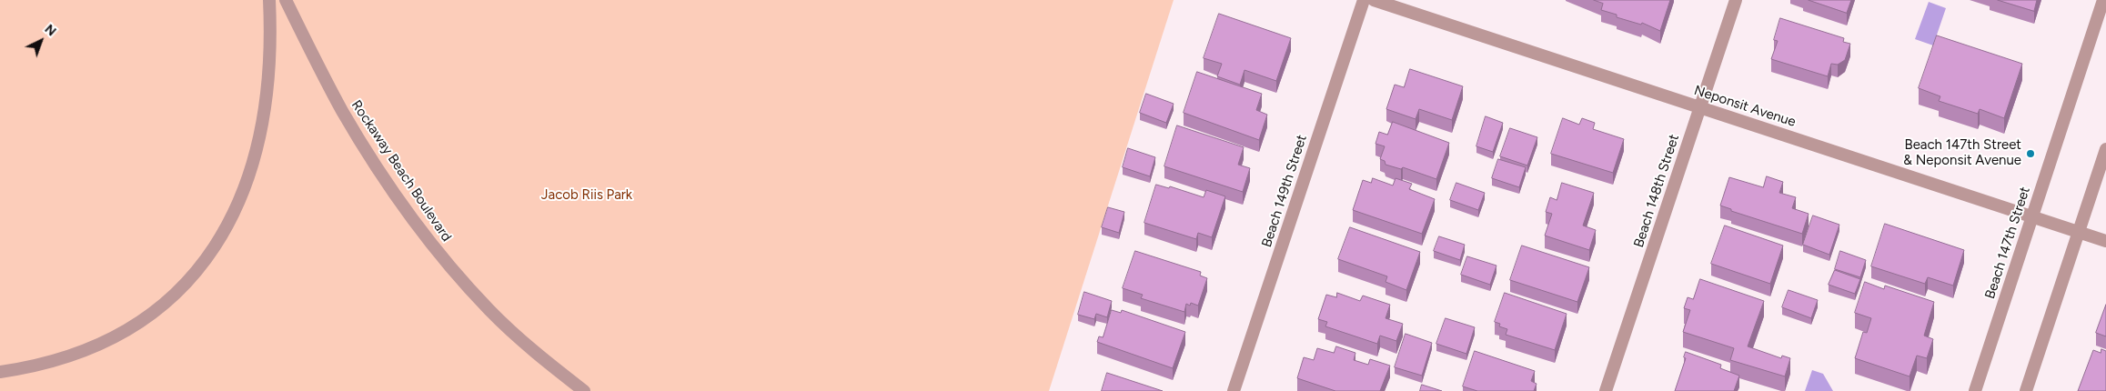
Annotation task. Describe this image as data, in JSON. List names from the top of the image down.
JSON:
{
  "streets": {
    "street": [
      "Neponsit Avenue",
      "Rockaway Beach Boulevard",
      "Beach 149th Street",
      "Beach 148th Street",
      "Beach 147th Street"
    ]
  },
  "crossings": [
    ["Neponsit Avenue", "Beach 148th Street"],
    ["Neponsit Avenue", "Beach 147th Street"]
  ],
  "parks": ["Jacob Riis Park"],
  "places": ["Beach 147th Street & Neponsit Avenue"],
  "north": "top right"
}
